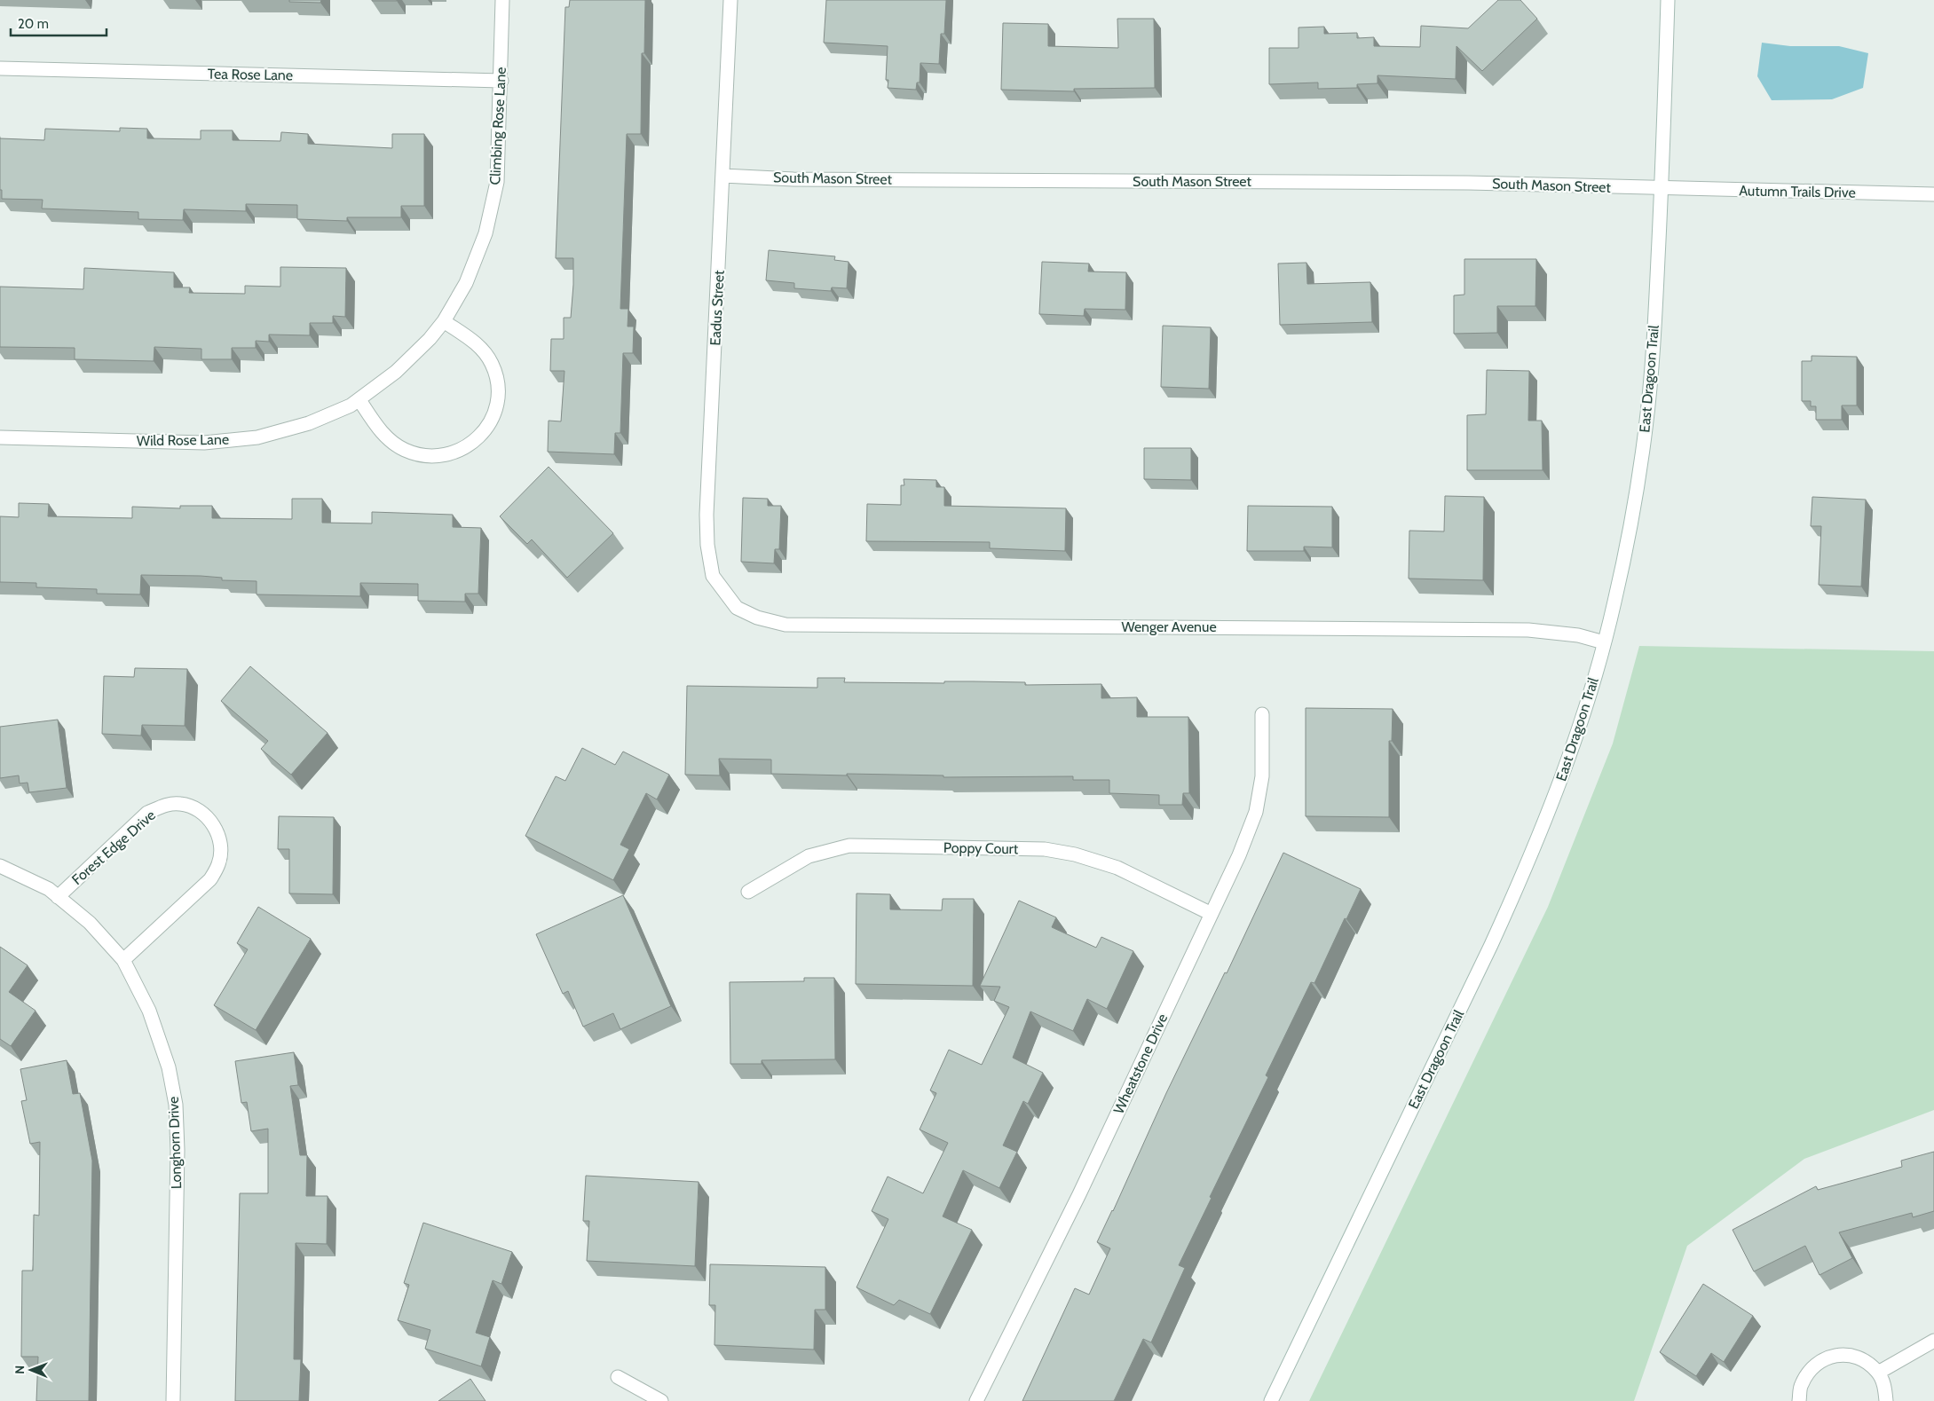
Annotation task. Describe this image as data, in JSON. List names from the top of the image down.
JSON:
{
  "streets": {
    "street": [
      "Tea Rose Lane",
      "Climbing Rose Lane",
      "South Mason Street",
      "Autumn Trails Drive",
      "Eadus Street",
      "East Dragoon Trail",
      "Wild Rose Lane",
      "Wenger Avenue",
      "Forest Edge Drive",
      "Poppy Court",
      "Wheatstone Drive",
      "Longhorn Drive"
    ]
  },
  "crossings": [
    ["Tea Rose Lane", "Climbing Rose Lane"],
    ["Climbing Rose Lane", "Wild Rose Lane"],
    ["South Mason Street", "Autumn Trails Drive"],
    ["South Mason Street", "Eadus Street"],
    ["South Mason Street", "East Dragoon Trail"],
    ["Autumn Trails Drive", "East Dragoon Trail"],
    ["Eadus Street", "Wenger Avenue"],
    ["East Dragoon Trail", "Wenger Avenue"],
    ["Forest Edge Drive", "Longhorn Drive"],
    ["Poppy Court", "Wheatstone Drive"]
  ],
  "scale_bar": "20 m",
  "north": "left"
}
